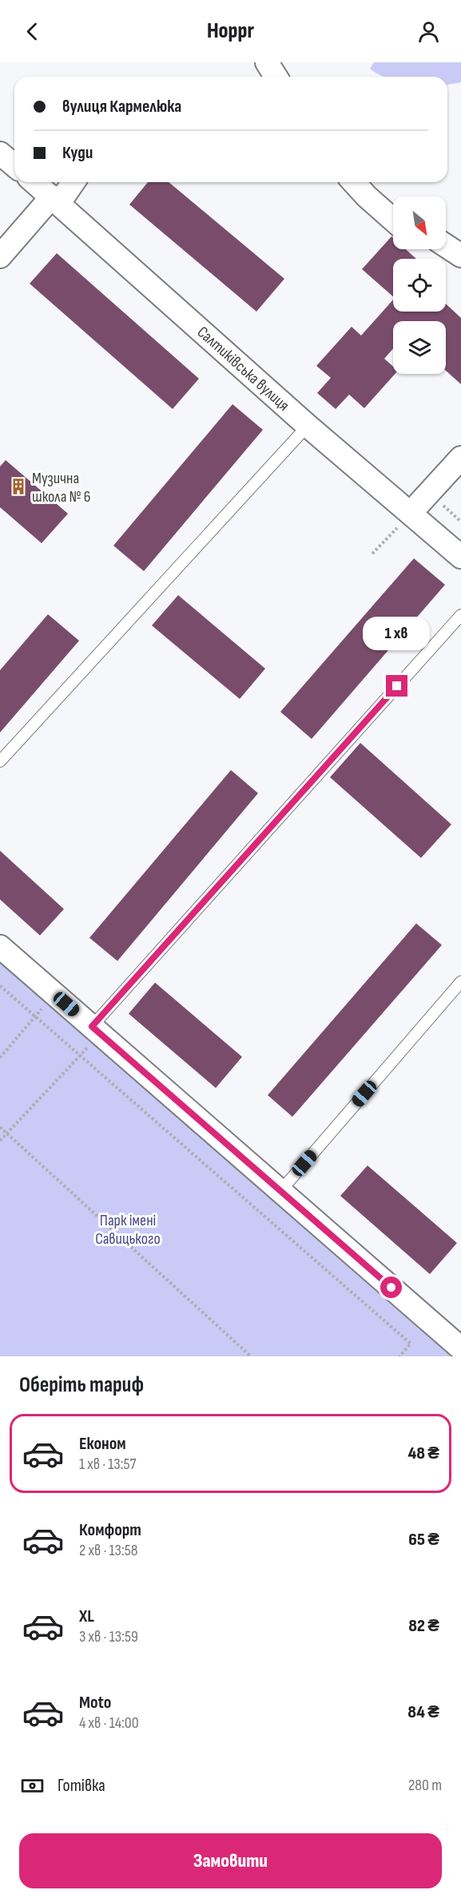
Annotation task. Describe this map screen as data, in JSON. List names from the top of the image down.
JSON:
{
  "streets": {
    "street": ["Салтиківська вулиця"]
  },
  "parks": ["Парк імені Савицького"],
  "places": {
    "building": ["Музична школа № 6"]
  },
  "north": "bottom right",
  "page": {
    "header": "Hoppr",
    "banner": ["вулиця Кармелюка", "Куди"],
    "bubble": "1 хв",
    "heading": "Оберіть тариф",
    "list": [
      {
        "name": "Економ",
        "note": "1 хв · 13:57",
        "value": "48 ₴"
      },
      {
        "name": "Комфорт",
        "note": "2 хв · 13:58",
        "value": "65 ₴"
      },
      {
        "name": "XL",
        "note": "3 хв · 13:59",
        "value": "82 ₴"
      },
      {
        "name": "Moto",
        "note": "4 хв · 14:00",
        "value": "84 ₴"
      }
    ],
    "pay": ["Готівка", "280 m"],
    "buttons": "Замовити"
  }
}
